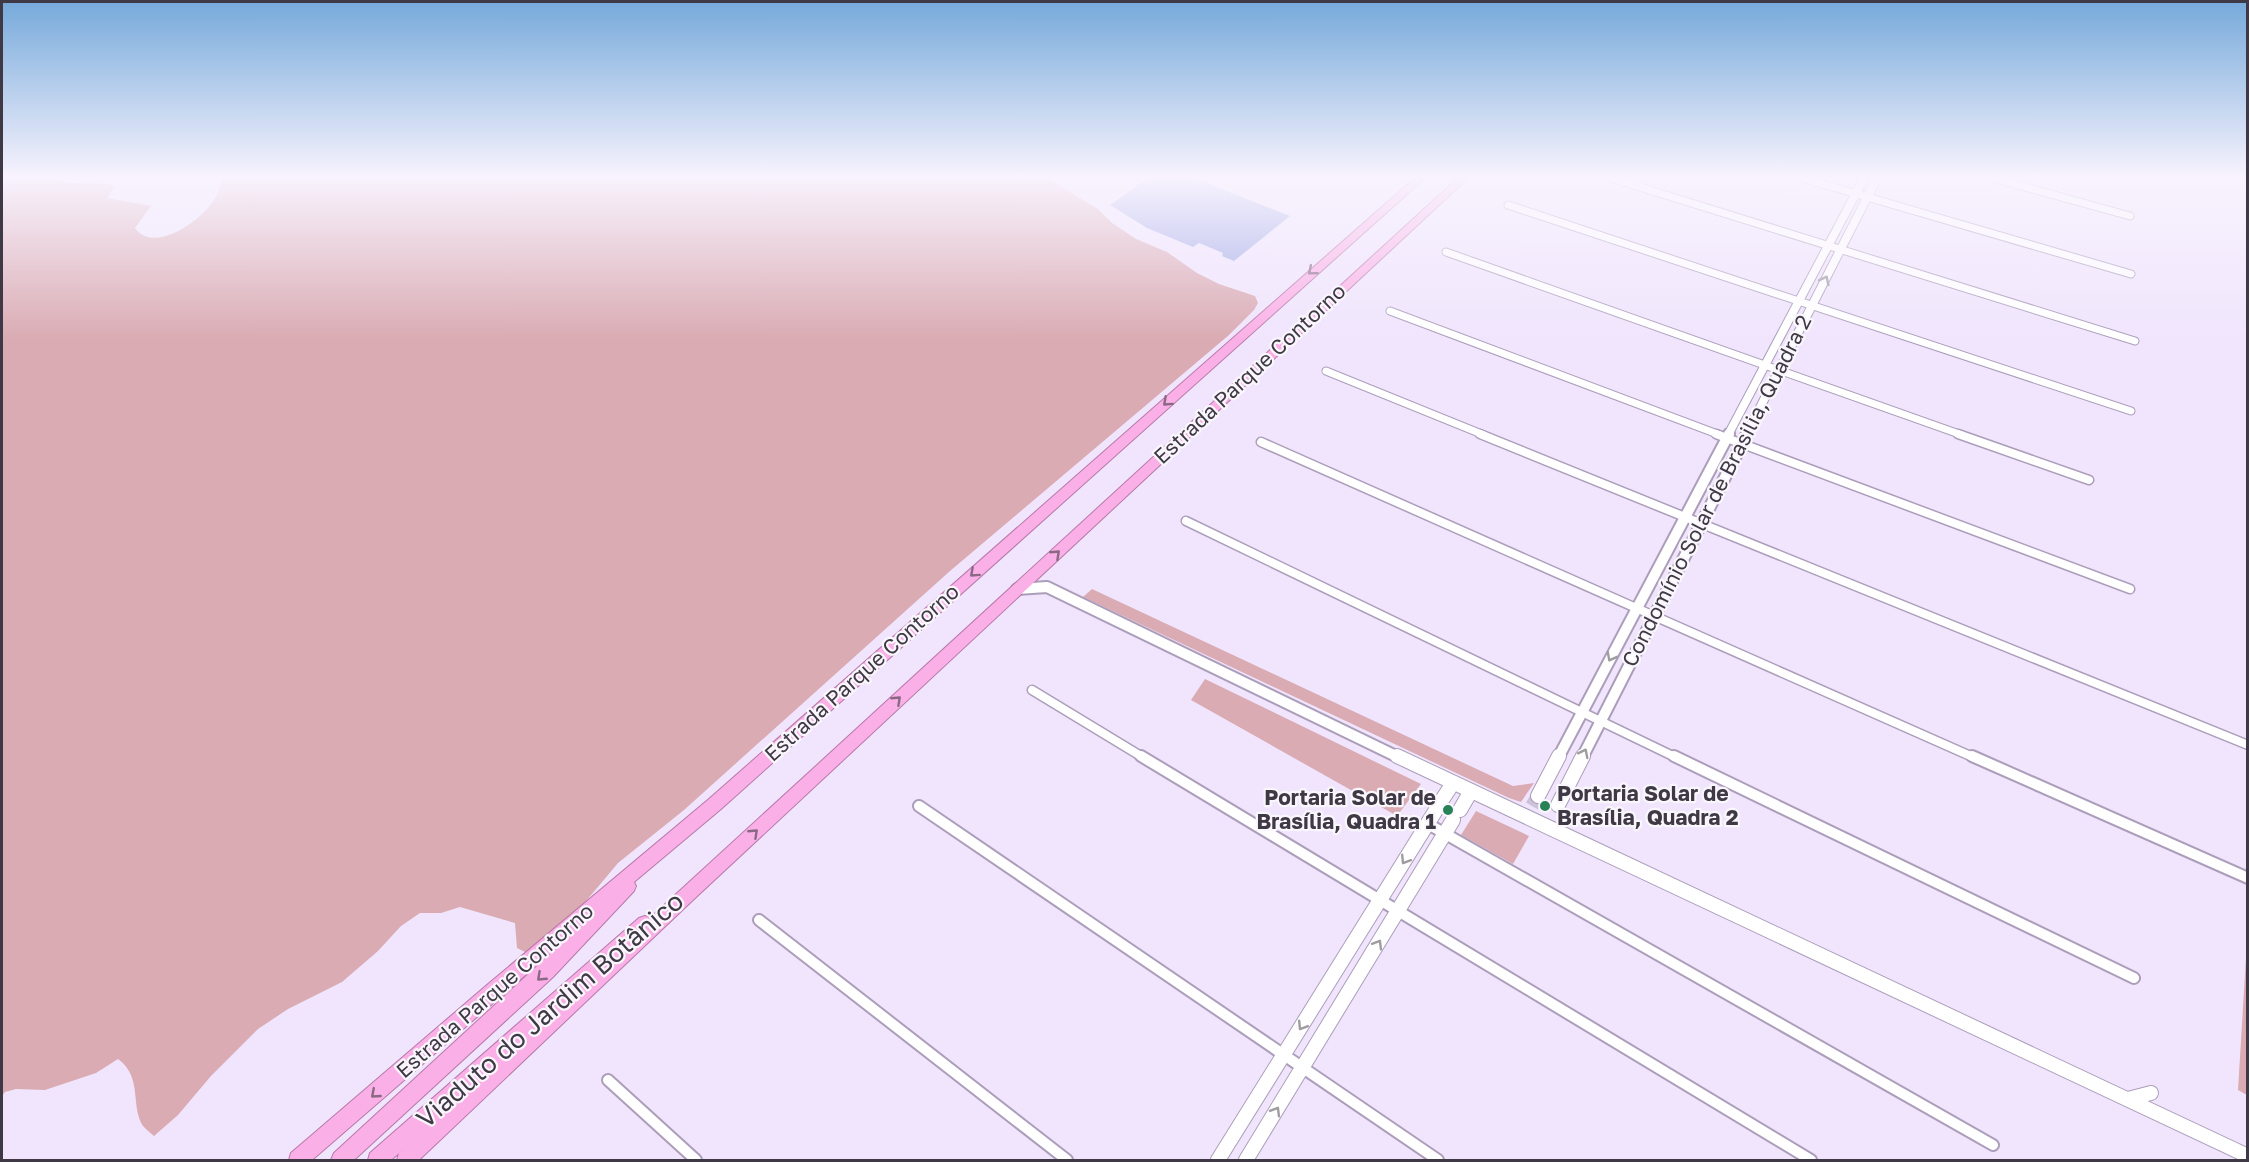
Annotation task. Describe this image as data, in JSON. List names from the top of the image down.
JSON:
{
  "streets": {
    "highway": ["Estrada Parque Contorno", "Viaduto do Jardim Botânico"],
    "street": ["Condomínio Solar de Brasilia, Quadra 2"]
  },
  "crossings": [
    ["Estrada Parque Contorno", "Viaduto do Jardim Botânico"]
  ],
  "places": ["Portaria Solar de Brasília, Quadra 2", "Portaria Solar de Brasília, Quadra 1"]
}
